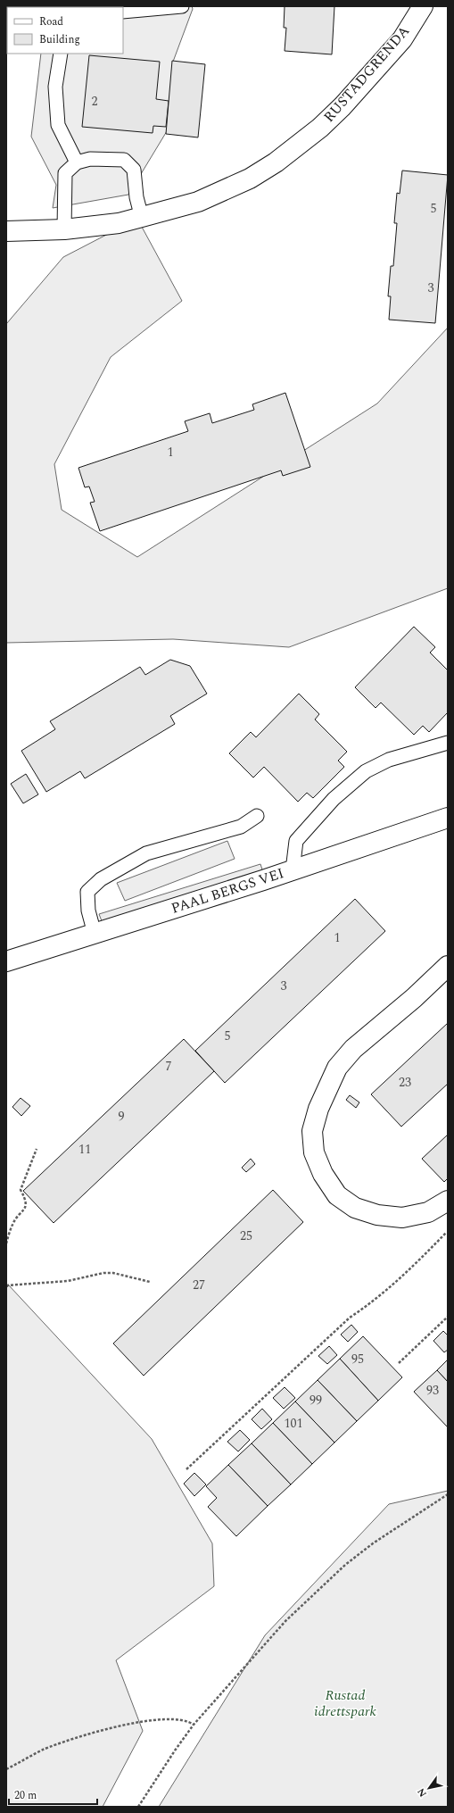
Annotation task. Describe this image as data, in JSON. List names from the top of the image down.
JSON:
{
  "streets": {
    "street": ["RUSTADGRENDA", "PAAL BERGS VEI"]
  },
  "parks": ["Rustad idrettspark"],
  "house_numbers": [
    "2",
    "5",
    "3",
    "1",
    "1",
    "3",
    "5",
    "7",
    "23",
    "9",
    "11",
    "25",
    "27",
    "95",
    "93",
    "99",
    "101"
  ],
  "legend": ["Road", "Building"],
  "scale_bar": "20 m",
  "north": "bottom left"
}
